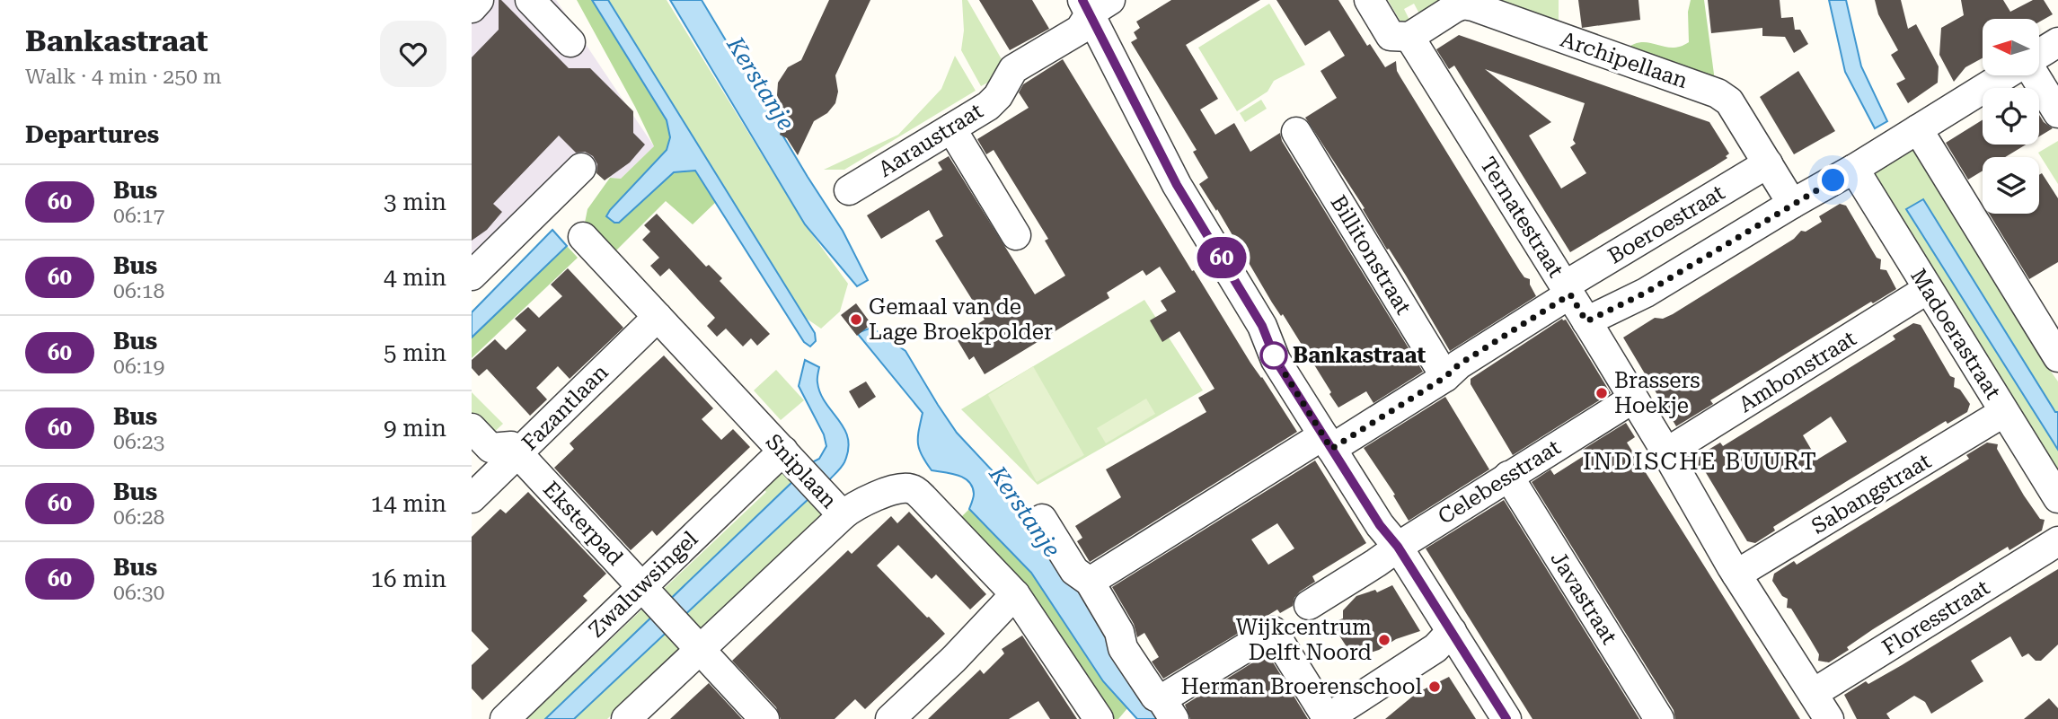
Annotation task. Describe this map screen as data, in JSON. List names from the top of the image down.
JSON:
{
  "streets": {
    "street": [
      "Archipellaan",
      "Aaraustraat",
      "Ternatestraat",
      "Boeroestraat",
      "Billitonstraat",
      "Madoerastraat",
      "Ambonstraat",
      "Fazantlaan",
      "Sniplaan",
      "Celebesstraat",
      "Sabangstraat",
      "Eksterpad",
      "Zwaluwsingel",
      "Javastraat",
      "Floresstraat"
    ]
  },
  "crossings": [
    ["Archipellaan", "Ternatestraat"],
    ["Archipellaan", "Boeroestraat"],
    ["Ternatestraat", "Boeroestraat"],
    ["Ternatestraat", "Ambonstraat"],
    ["Ternatestraat", "Celebesstraat"],
    ["Ternatestraat", "Sabangstraat"],
    ["Ternatestraat", "Floresstraat"],
    ["Madoerastraat", "Ambonstraat"],
    ["Madoerastraat", "Sabangstraat"],
    ["Fazantlaan", "Sniplaan"],
    ["Fazantlaan", "Eksterpad"],
    ["Sniplaan", "Zwaluwsingel"],
    ["Celebesstraat", "Javastraat"],
    ["Eksterpad", "Zwaluwsingel"]
  ],
  "districts": ["INDISCHE BUURT"],
  "water": ["Kerstanje"],
  "places": [
    "Gemaal van de Lage Broekpolder",
    "Bankastraat",
    "Brassers Hoekje",
    "Wijkcentrum Delft Noord",
    "Herman Broerenschool"
  ],
  "lines": ["bus line 60"],
  "north": "left",
  "page": {
    "heading": [
      ["Bankastraat", "Walk · 4 min · 250 m"],
      "Departures"
    ],
    "on_map": "60",
    "list": [
      {
        "mark": "60",
        "name": "Bus",
        "note": "06:17",
        "value": "3 min"
      },
      {
        "mark": "60",
        "name": "Bus",
        "note": "06:18",
        "value": "4 min"
      },
      {
        "mark": "60",
        "name": "Bus",
        "note": "06:19",
        "value": "5 min"
      },
      {
        "mark": "60",
        "name": "Bus",
        "note": "06:23",
        "value": "9 min"
      },
      {
        "mark": "60",
        "name": "Bus",
        "note": "06:28",
        "value": "14 min"
      },
      {
        "mark": "60",
        "name": "Bus",
        "note": "06:30",
        "value": "16 min"
      }
    ]
  }
}
